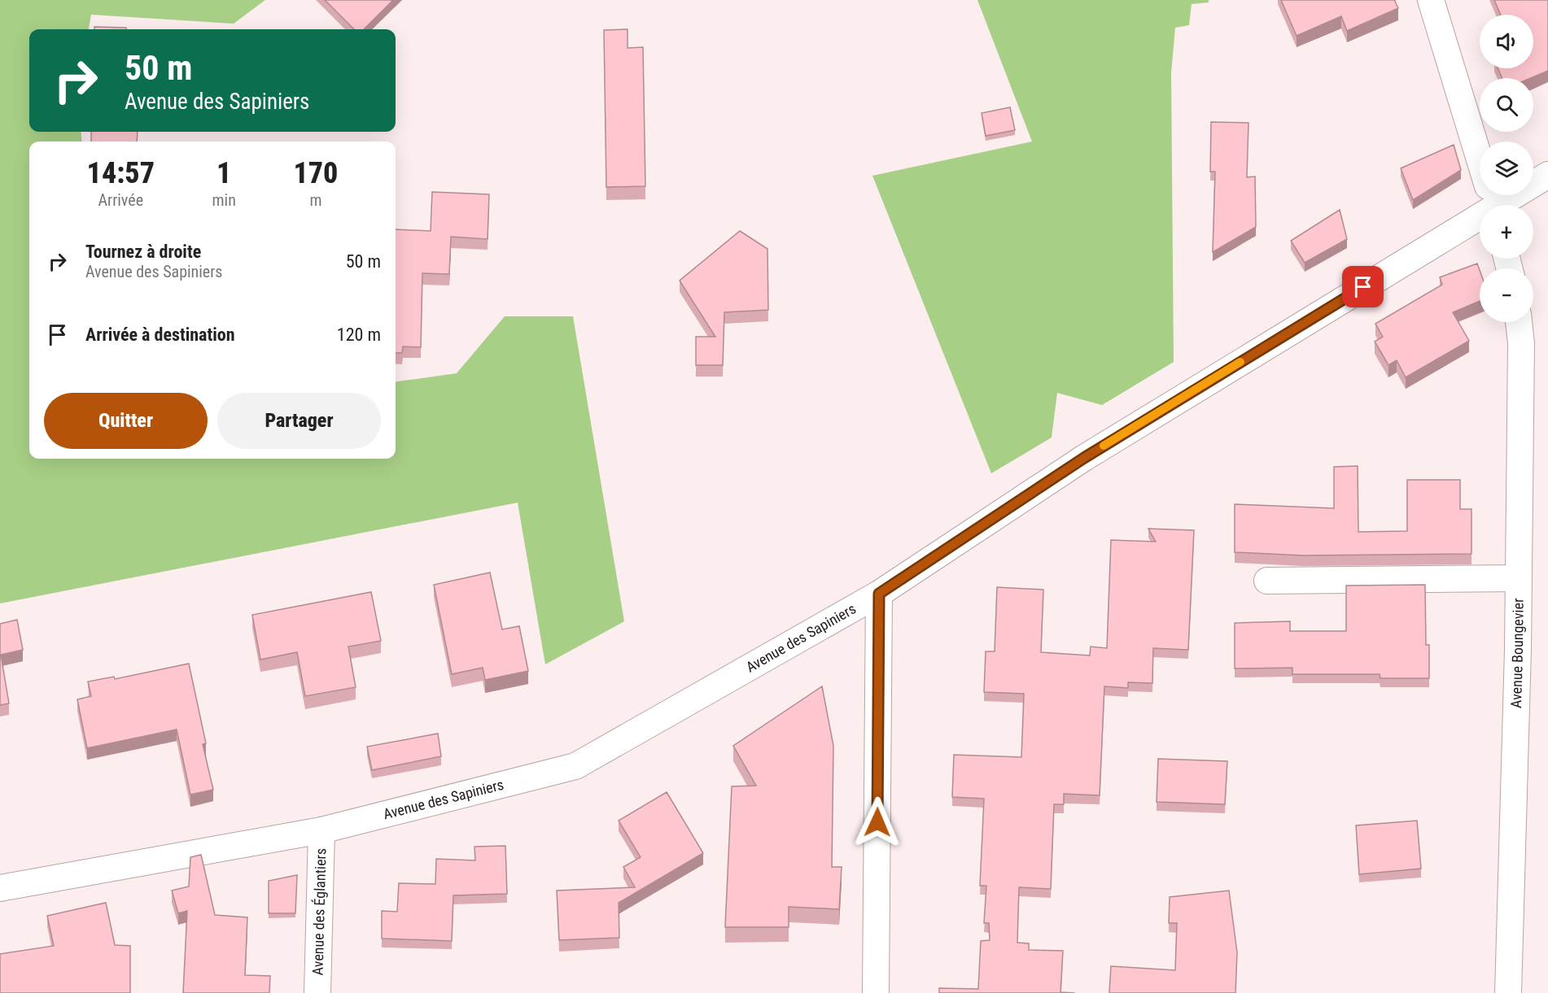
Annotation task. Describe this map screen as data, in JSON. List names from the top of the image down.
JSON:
{
  "streets": {
    "street": ["Avenue des Sapiniers", "Avenue Boungevier", "Avenue des Églantiers"]
  },
  "crossings": [
    ["Avenue des Sapiniers", "Avenue des Églantiers"]
  ],
  "page": {
    "map_buttons": ["+", "−"],
    "turn": ["50 m", "Avenue des Sapiniers"],
    "eta": [
      "14:57",
      "Arrivée",
      "1",
      "min",
      "170",
      "m"
    ],
    "list": [
      {
        "name": "Tournez à droite",
        "note": "Avenue des Sapiniers",
        "value": "50 m"
      },
      {
        "name": "Arrivée à destination",
        "value": "120 m"
      }
    ],
    "buttons": ["Quitter", "Partager"]
  }
}
